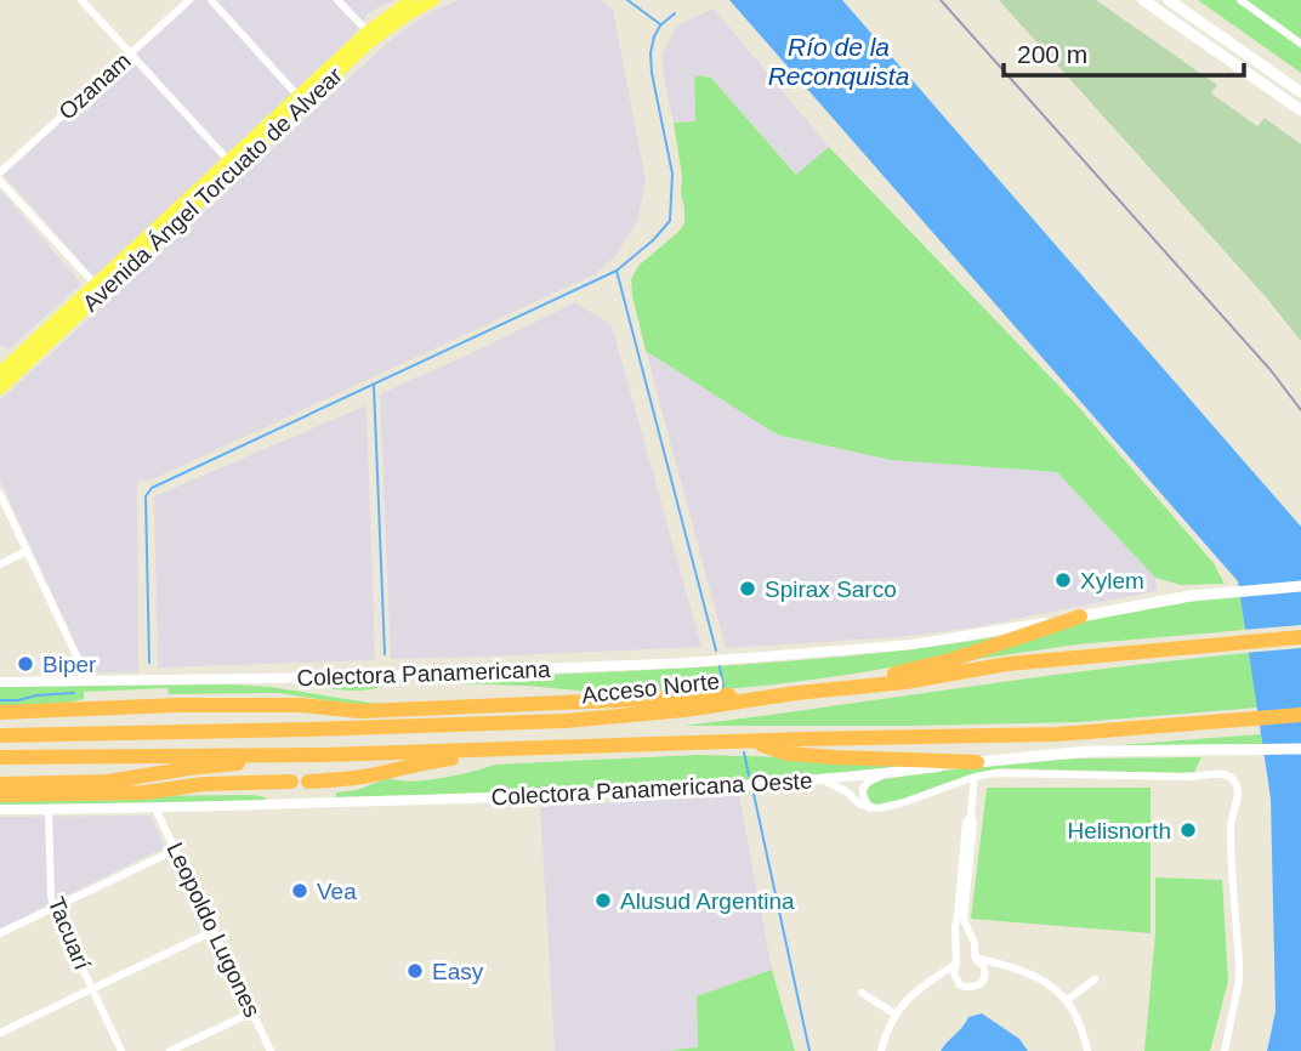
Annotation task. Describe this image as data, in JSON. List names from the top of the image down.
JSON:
{
  "streets": {
    "highway": ["Acceso Norte"],
    "main road": ["Avenida Ángel Torcuato de Alvear", "Colectora Panamericana", "Colectora Panamericana Oeste"],
    "street": ["Ozanam", "Leopoldo Lugones", "Tacuarí"]
  },
  "crossings": [
    ["Colectora Panamericana Oeste", "Leopoldo Lugones"],
    ["Colectora Panamericana Oeste", "Tacuarí"]
  ],
  "water": ["Río de la Reconquista"],
  "places": [
    "Xylem",
    "Spirax Sarco",
    "Biper",
    "Helisnorth",
    "Vea",
    "Alusud Argentina",
    "Easy"
  ],
  "scale_bar": "200 m"
}
